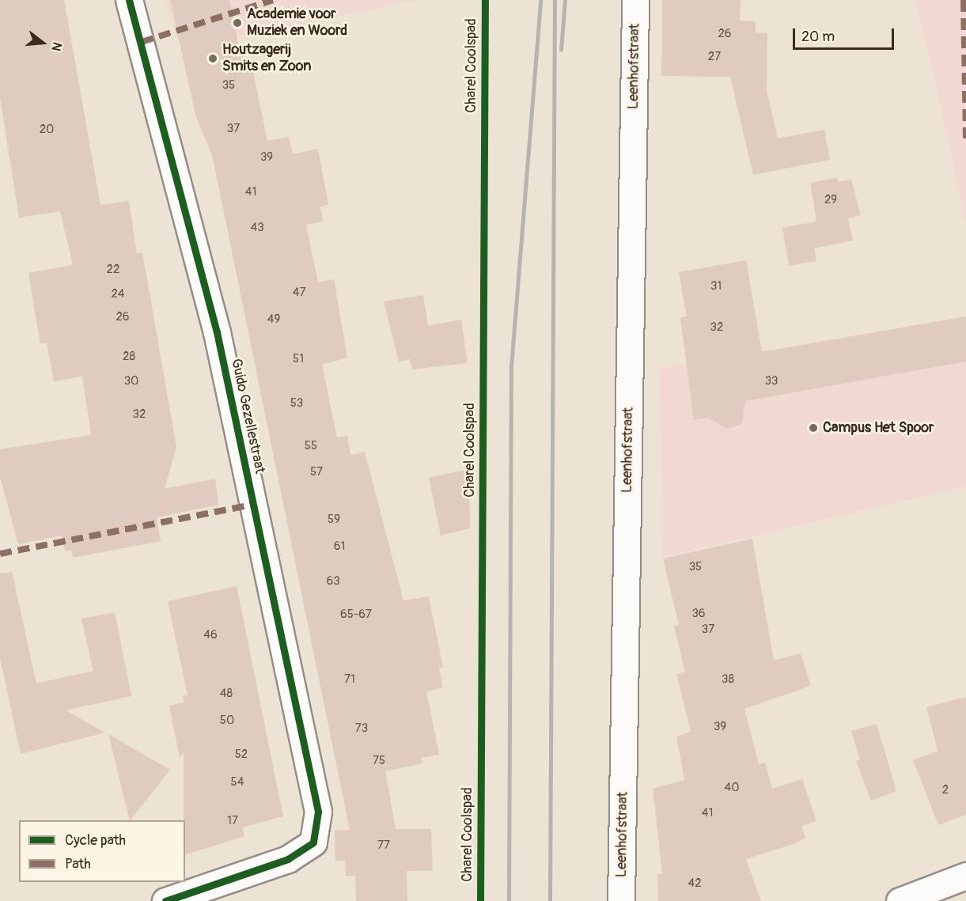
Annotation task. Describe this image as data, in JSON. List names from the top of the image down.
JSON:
{
  "streets": {
    "street": ["Leenhofstraat", "Guido Gezellestraat"],
    "cycle path": ["Charel Coolspad"]
  },
  "places": ["Academie voor Muziek en Woord", "Houtzagerij Smits en Zoon", "Campus Het Spoor"],
  "house_numbers": [
    "26",
    "27",
    "35",
    "37",
    "20",
    "39",
    "41",
    "29",
    "43",
    "22",
    "31",
    "47",
    "24",
    "26",
    "49",
    "32",
    "28",
    "51",
    "30",
    "33",
    "53",
    "32",
    "55",
    "57",
    "59",
    "61",
    "35",
    "63",
    "36",
    "65-67",
    "37",
    "46",
    "71",
    "38",
    "48",
    "50",
    "39",
    "73",
    "52",
    "75",
    "54",
    "40",
    "2",
    "41",
    "17",
    "77",
    "42"
  ],
  "legend": ["Cycle path", "Path"],
  "scale_bar": "20 m",
  "north": "right"
}
